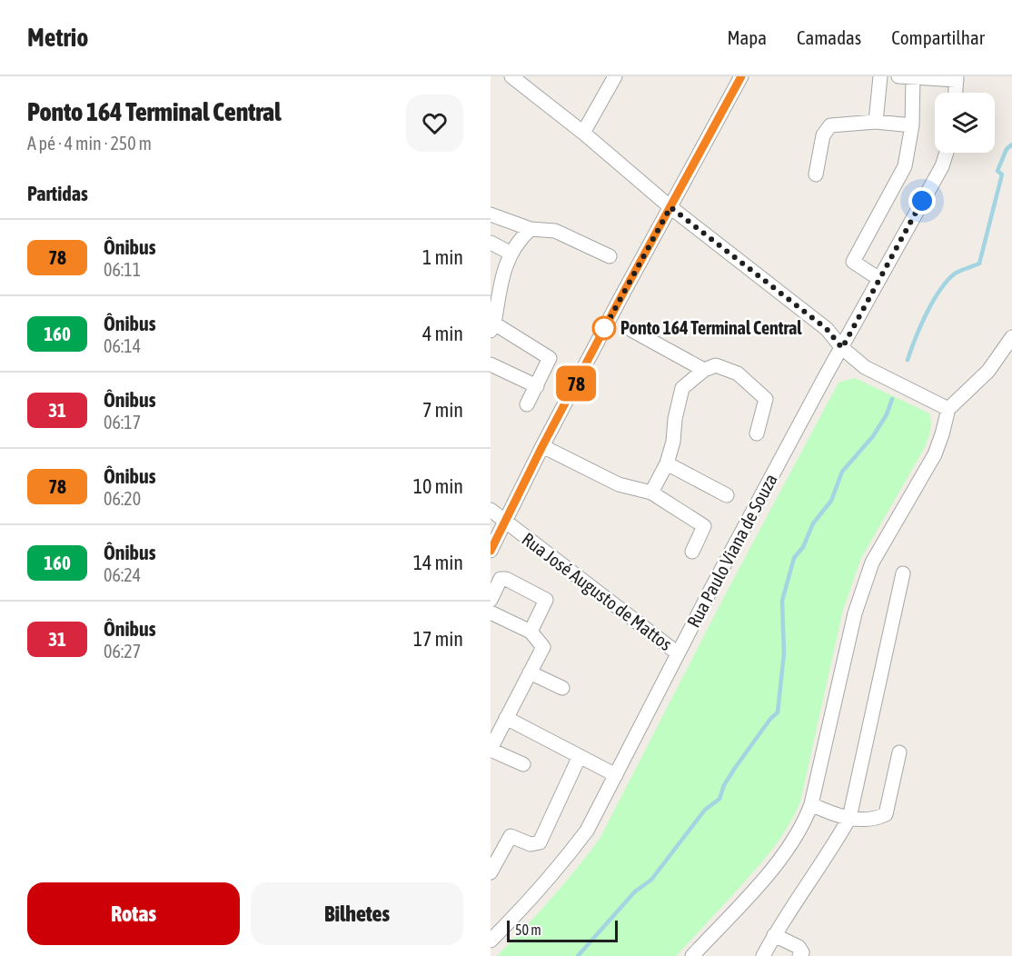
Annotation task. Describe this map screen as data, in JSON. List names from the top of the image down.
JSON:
{
  "streets": {
    "street": ["Rua Paulo Viana de Souza", "Rua José Augusto de Mattos"]
  },
  "crossings": [
    ["Rua Paulo Viana de Souza", "Rua José Augusto de Mattos"]
  ],
  "places": ["Ponto 164 Terminal Central"],
  "lines": ["bus line 78"],
  "scale_bar": "50 m",
  "page": {
    "header": "Metrio",
    "nav": ["Mapa", "Camadas", "Compartilhar"],
    "heading": [
      ["Ponto 164 Terminal Central", "A pé · 4 min · 250 m"],
      "Partidas"
    ],
    "on_map": "78",
    "list": [
      {
        "mark": "78",
        "name": "Ônibus",
        "note": "06:11",
        "value": "1 min"
      },
      {
        "mark": "160",
        "name": "Ônibus",
        "note": "06:14",
        "value": "4 min"
      },
      {
        "mark": "31",
        "name": "Ônibus",
        "note": "06:17",
        "value": "7 min"
      },
      {
        "mark": "78",
        "name": "Ônibus",
        "note": "06:20",
        "value": "10 min"
      },
      {
        "mark": "160",
        "name": "Ônibus",
        "note": "06:24",
        "value": "14 min"
      },
      {
        "mark": "31",
        "name": "Ônibus",
        "note": "06:27",
        "value": "17 min"
      }
    ],
    "buttons": ["Rotas", "Bilhetes"],
    "scale": "50 m"
  }
}
